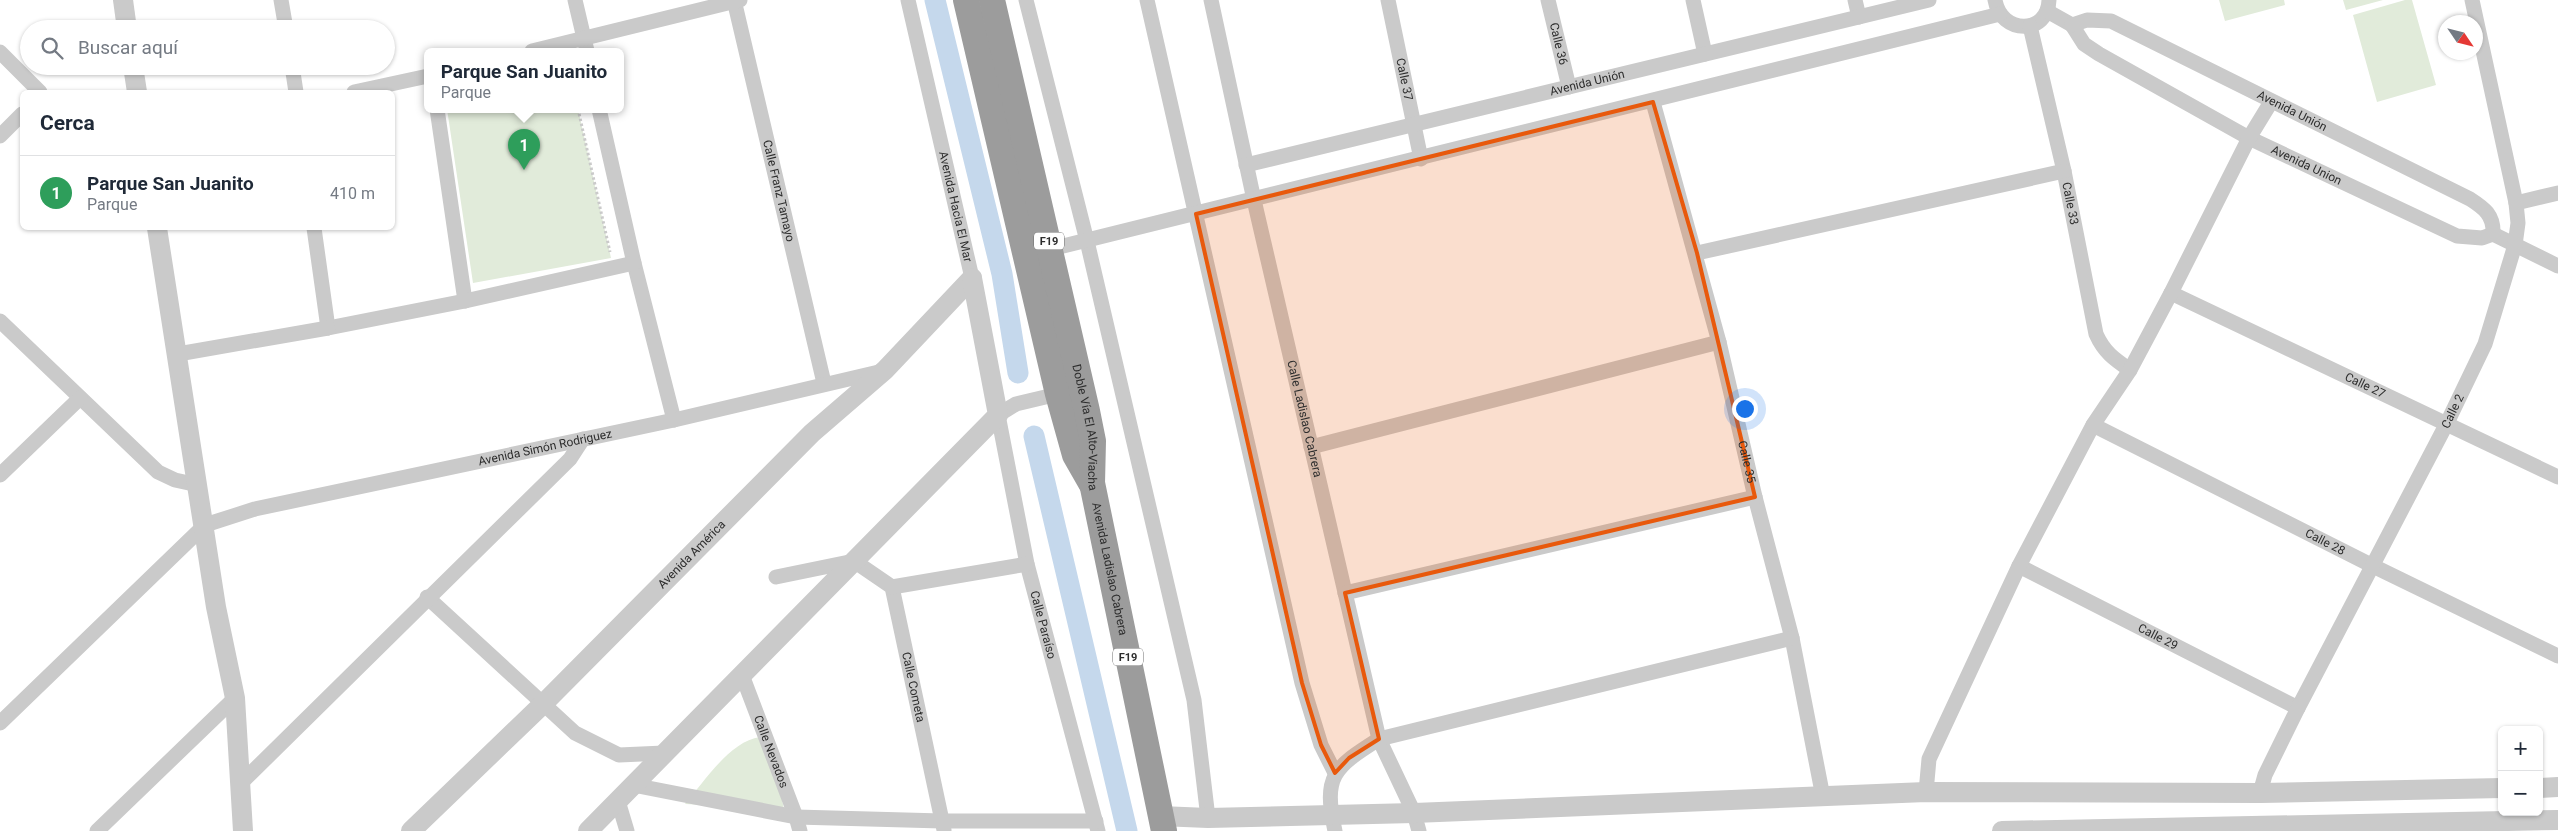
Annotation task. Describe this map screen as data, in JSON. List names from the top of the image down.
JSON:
{
  "streets": {
    "highway": ["F19", "Doble Vía El Alto-Viacha", "Avenida Ladislao Cabrera"],
    "street": [
      "Calle 36",
      "Calle 37",
      "Avenida Unión",
      "Avenida Union",
      "Calle Franz Tamayo",
      "Calle 33",
      "Avenida Hacia El Mar",
      "Calle 27",
      "Calle 2",
      "Calle Ladislao Cabrera",
      "Avenida Simón Rodriguez",
      "Calle 35",
      "Calle 28",
      "Avenida América",
      "Calle Paraíso",
      "Calle 29",
      "Calle Cometa",
      "Calle Nevados"
    ]
  },
  "crossings": [
    ["Calle 36", "Avenida Unión"],
    ["Calle 37", "Avenida Unión"],
    ["Avenida Unión", "Avenida Union"],
    ["Avenida Unión", "Calle Ladislao Cabrera"],
    ["Avenida Union", "Calle 2"],
    ["Calle Franz Tamayo", "Avenida Simón Rodriguez"],
    ["Avenida Hacia El Mar", "Avenida América"],
    ["Avenida Hacia El Mar", "Calle Paraíso"],
    ["Calle 27", "Calle 2"],
    ["Calle 2", "Calle 28"],
    ["Calle 2", "Calle 29"],
    ["Doble Vía El Alto-Viacha", "Avenida Ladislao Cabrera"],
    ["Avenida Simón Rodriguez", "Avenida América"]
  ],
  "north": "bottom right",
  "page": {
    "search": "Buscar aquí",
    "popup": ["Parque San Juanito", "Parque"],
    "heading": "Cerca",
    "pins": "1",
    "list": [
      {
        "mark": "1",
        "name": "Parque San Juanito",
        "note": "Parque",
        "value": "410 m"
      }
    ],
    "map_buttons": ["+", "−"]
  }
}
